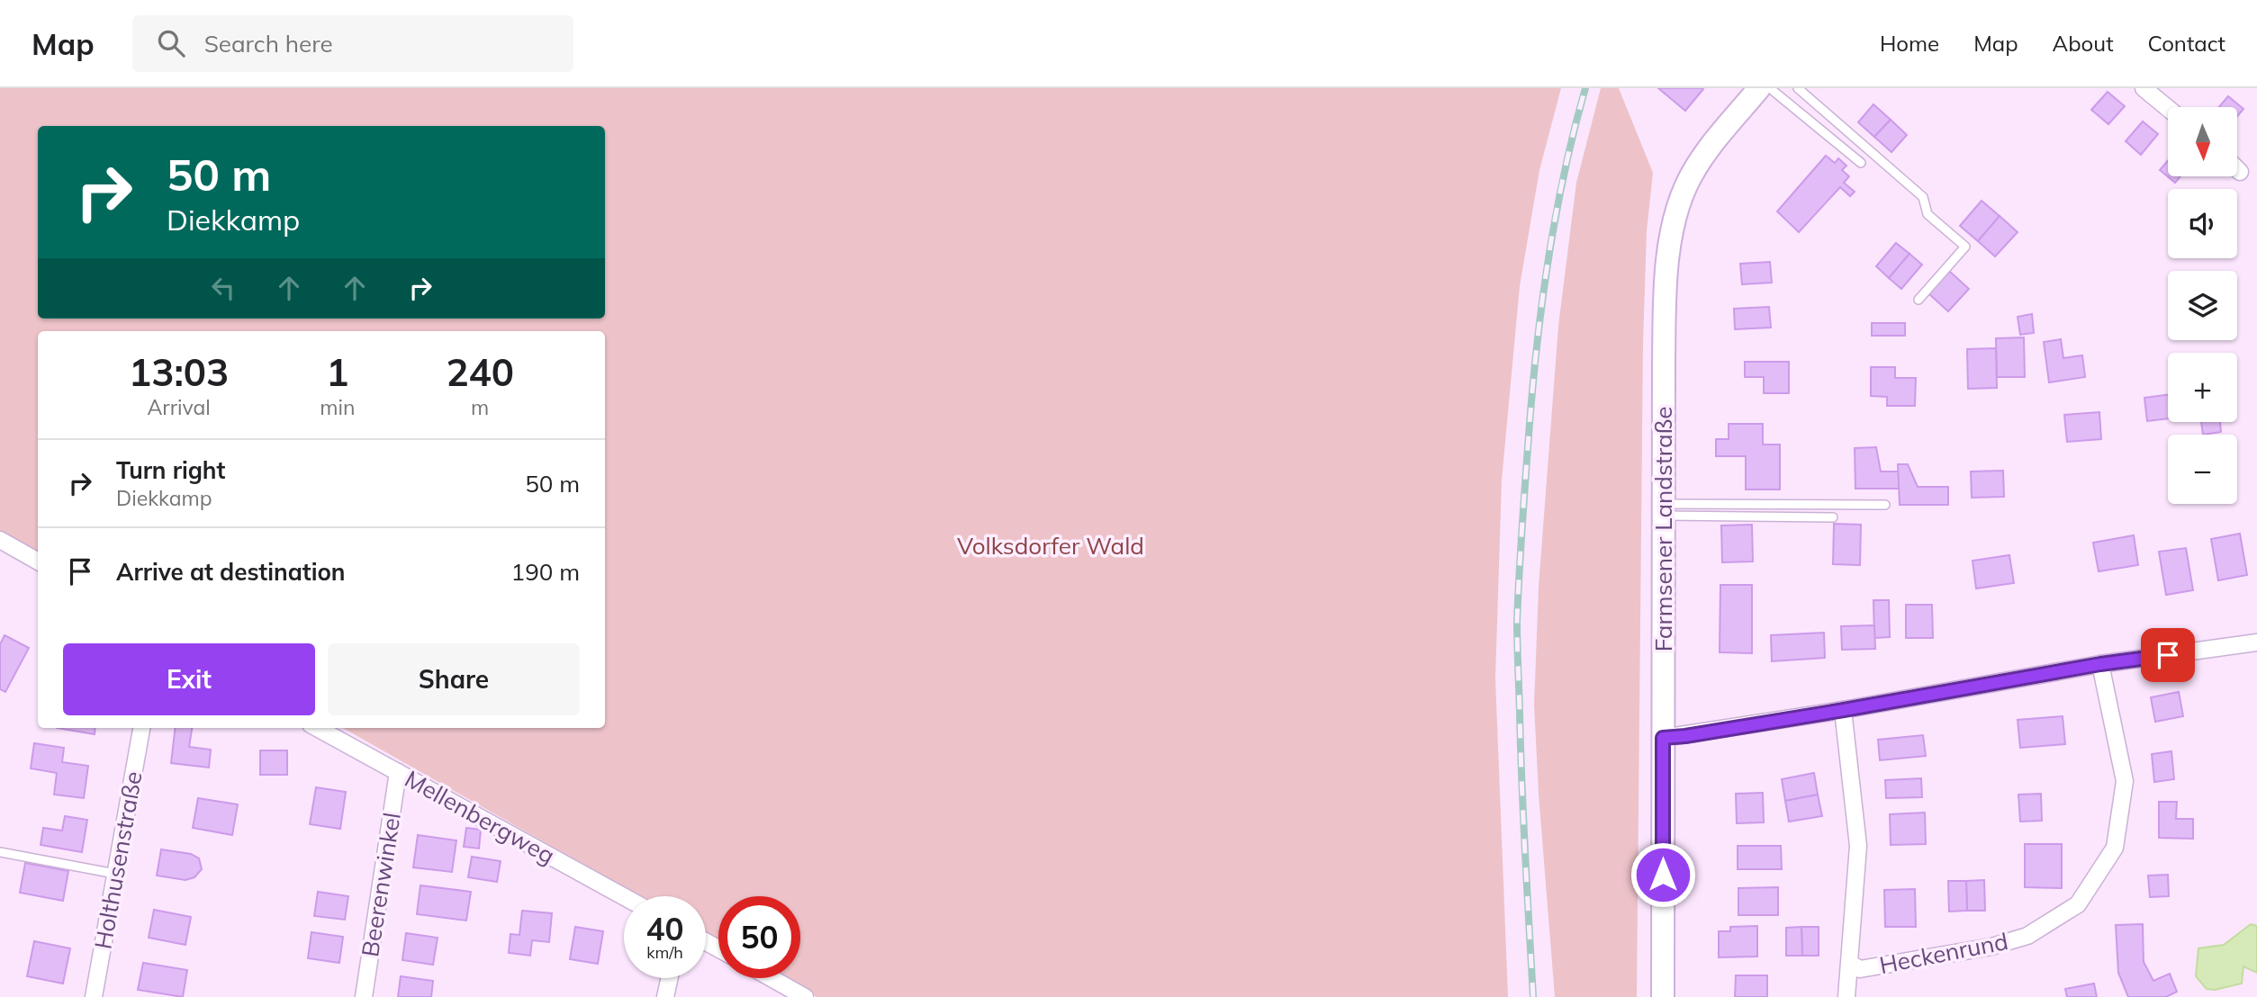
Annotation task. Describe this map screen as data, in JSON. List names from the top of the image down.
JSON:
{
  "streets": {
    "main road": ["Farmsener Landstraße"],
    "street": [
      "Mellenbergweg",
      "Holthusenstraße",
      "Beerenwinkel",
      "Heckenrund"
    ]
  },
  "crossings": [
    ["Mellenbergweg", "Beerenwinkel"]
  ],
  "parks": ["Volksdorfer Wald"],
  "north": "bottom",
  "page": {
    "header": "Map",
    "search": "Search here",
    "nav": [
      "Home",
      "Map",
      "About",
      "Contact"
    ],
    "map_buttons": ["+", "−"],
    "turn": ["50 m", "Diekkamp"],
    "eta": [
      "13:03",
      "Arrival",
      "1",
      "min",
      "240",
      "m"
    ],
    "list": [
      {
        "name": "Turn right",
        "note": "Diekkamp",
        "value": "50 m"
      },
      {
        "name": "Arrive at destination",
        "value": "190 m"
      }
    ],
    "buttons": ["Exit", "Share"],
    "speed": "40 km/h",
    "limit": "50"
  }
}
